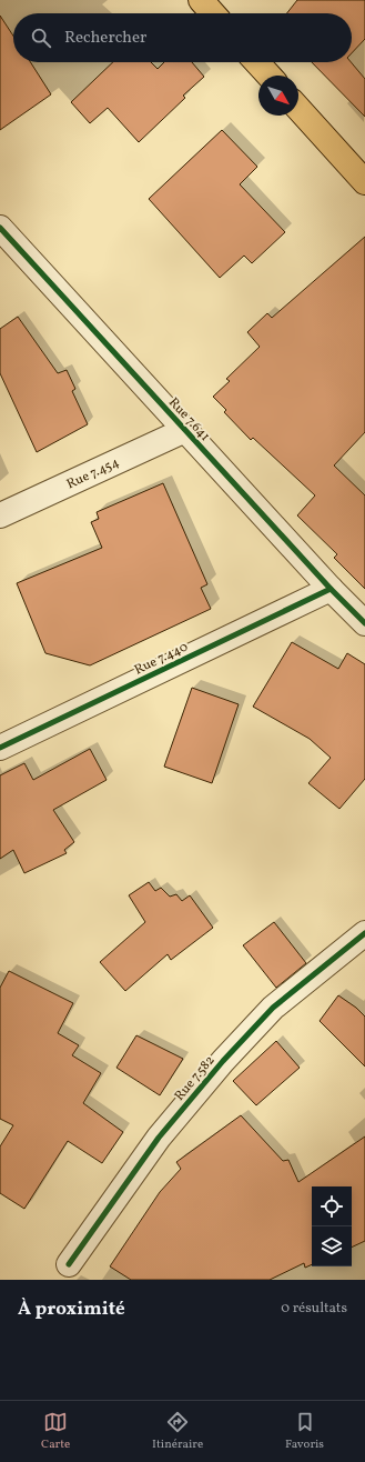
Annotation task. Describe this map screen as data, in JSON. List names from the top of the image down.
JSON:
{
  "streets": {
    "street": [
      "Rue 7.641",
      "Rue 7.454",
      "Rue 7.440",
      "Rue 7.582"
    ]
  },
  "crossings": [
    ["Rue 7.641", "Rue 7.454"],
    ["Rue 7.641", "Rue 7.440"]
  ],
  "north": "bottom right",
  "page": {
    "search": "Rechercher",
    "heading": ["À proximité", "0 résultats"],
    "nav": ["Carte", "Itinéraire", "Favoris"]
  }
}
